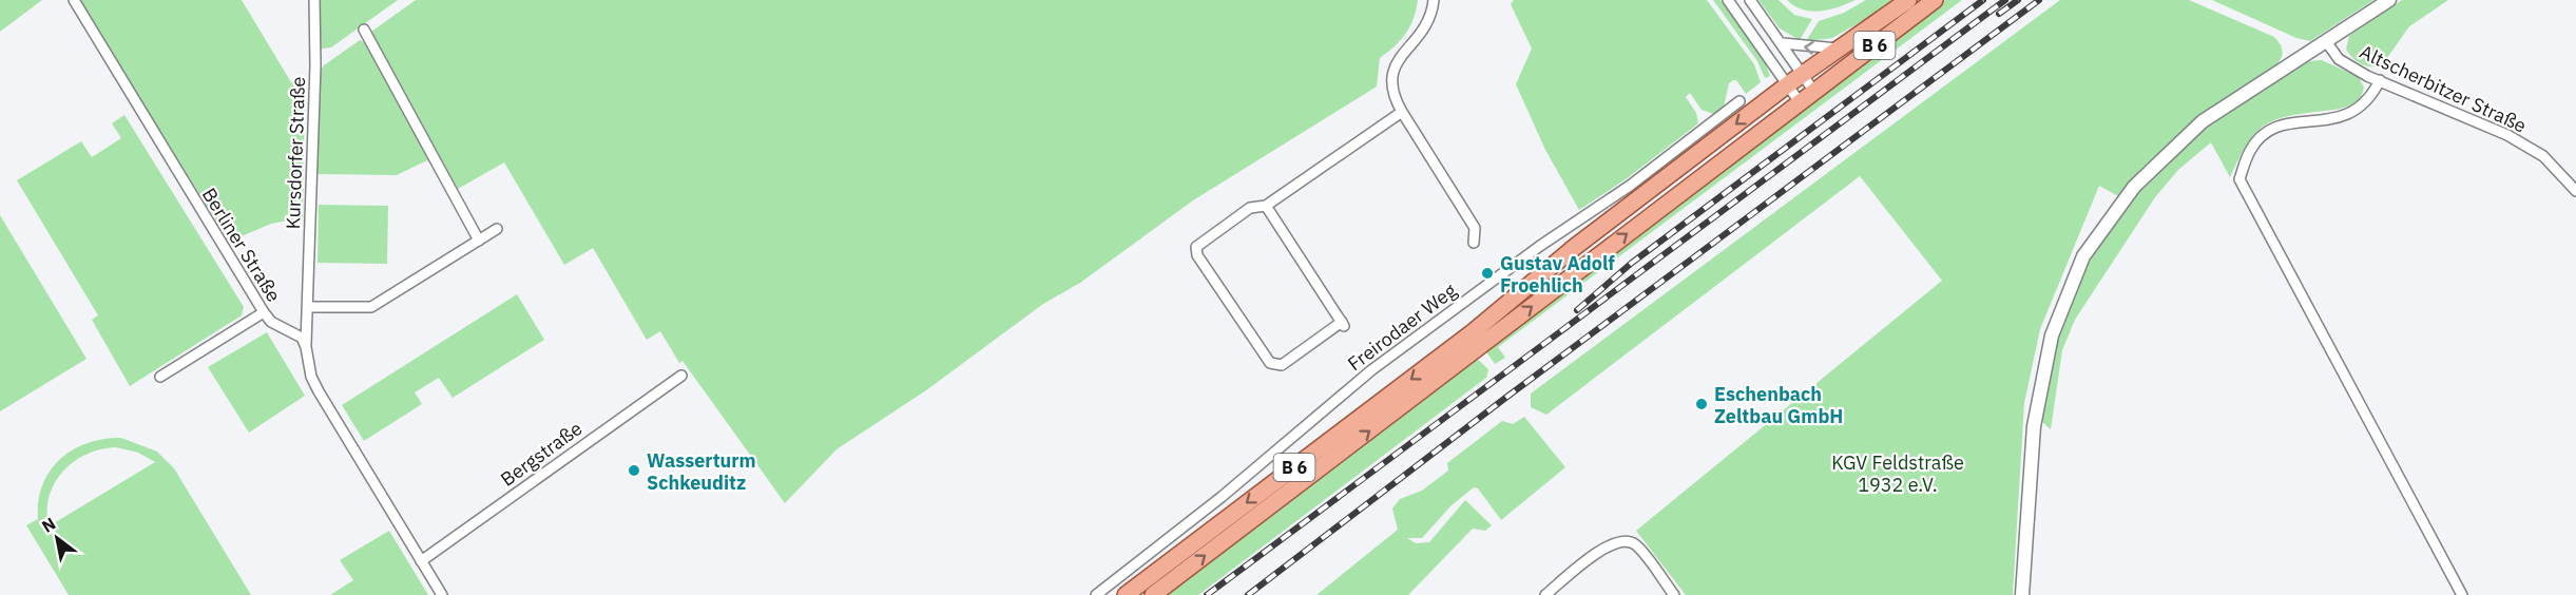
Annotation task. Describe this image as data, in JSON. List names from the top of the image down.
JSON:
{
  "streets": {
    "main road": ["B 6"],
    "street": [
      "Altscherbitzer Straße",
      "Kursdorfer Straße",
      "Berliner Straße",
      "Freirodaer Weg",
      "Bergstraße"
    ]
  },
  "crossings": [
    ["Kursdorfer Straße", "Berliner Straße"]
  ],
  "parks": ["KGV Feldstraße 1932 e.V."],
  "places": ["Gustav Adolf Froehlich", "Eschenbach Zeltbau GmbH", "Wasserturm Schkeuditz"],
  "north": "top left"
}
